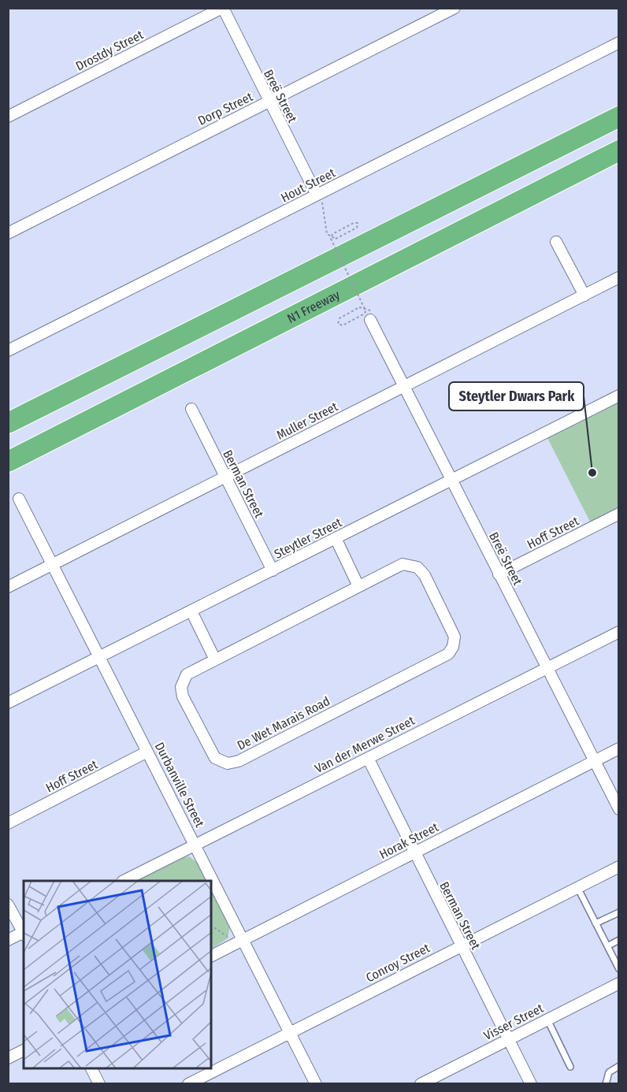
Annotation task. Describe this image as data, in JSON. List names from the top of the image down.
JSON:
{
  "streets": {
    "highway": ["N1 Freeway"],
    "street": [
      "Drostdy Street",
      "Breë Street",
      "Dorp Street",
      "Hout Street",
      "Muller Street",
      "Berman Street",
      "Hoff Street",
      "Steytler Street",
      "De Wet Marais Road",
      "Van der Merwe Street",
      "Durbanville Street",
      "Horak Street",
      "Conroy Street",
      "Visser Street"
    ]
  },
  "crossings": [
    ["Drostdy Street", "Breë Street"],
    ["Breë Street", "Dorp Street"],
    ["Breë Street", "Hout Street"],
    ["Breë Street", "Muller Street"],
    ["Breë Street", "Hoff Street"],
    ["Breë Street", "Steytler Street"],
    ["Breë Street", "Van der Merwe Street"],
    ["Breë Street", "Horak Street"],
    ["Muller Street", "Berman Street"],
    ["Muller Street", "Durbanville Street"],
    ["Berman Street", "Steytler Street"],
    ["Berman Street", "Van der Merwe Street"],
    ["Berman Street", "Horak Street"],
    ["Berman Street", "Conroy Street"],
    ["Berman Street", "Visser Street"],
    ["Hoff Street", "Durbanville Street"],
    ["Steytler Street", "Durbanville Street"],
    ["Van der Merwe Street", "Durbanville Street"],
    ["Durbanville Street", "Horak Street"],
    ["Durbanville Street", "Conroy Street"]
  ],
  "places": ["Steytler Dwars Park"]
}
